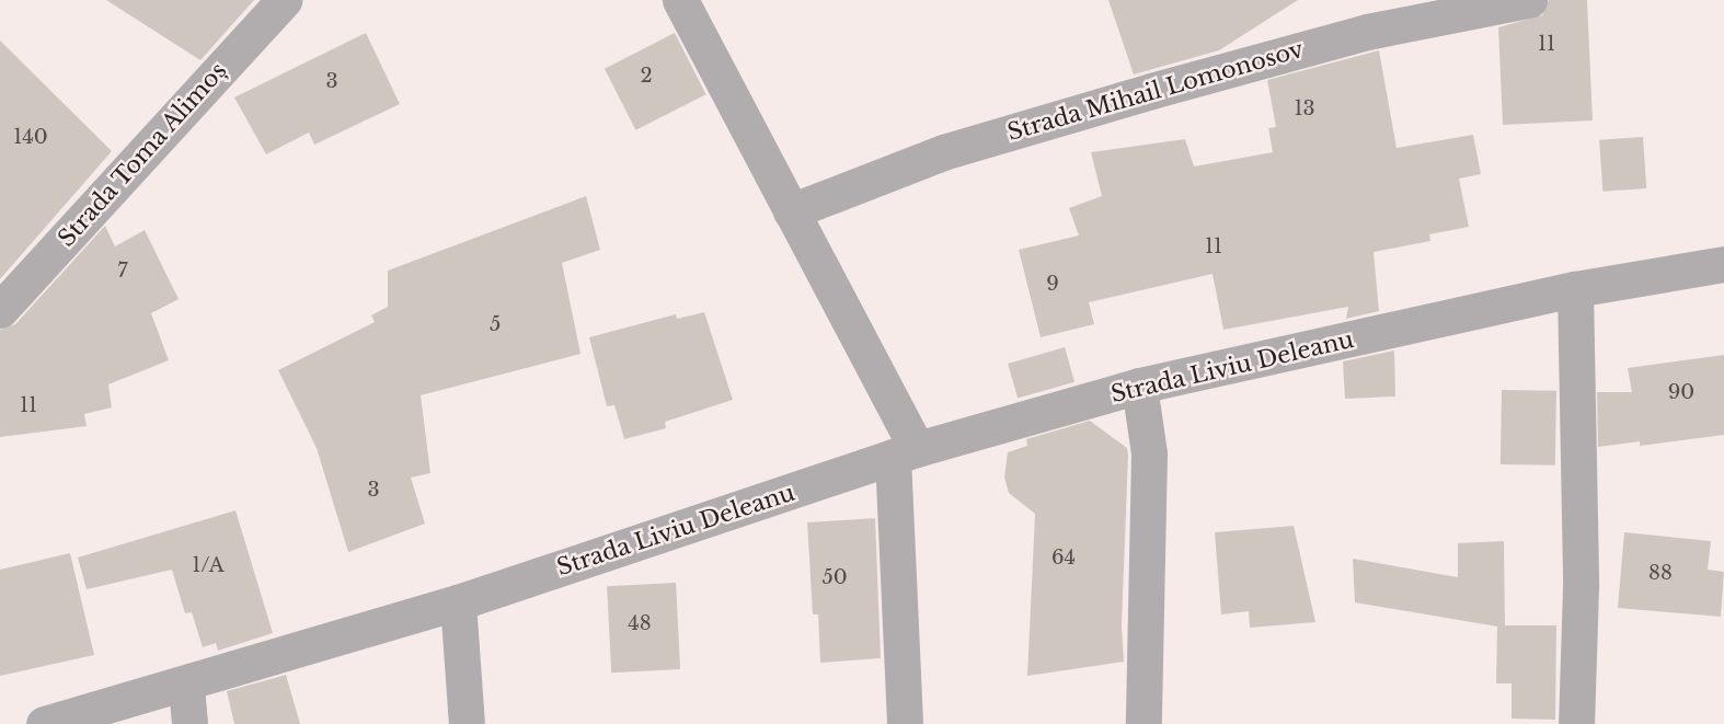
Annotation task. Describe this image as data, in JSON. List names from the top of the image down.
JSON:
{
  "streets": {
    "street": ["Strada Mihail Lomonosov", "Strada Toma Alimoș", "Strada Liviu Deleanu"]
  },
  "house_numbers": [
    "11",
    "2",
    "3",
    "13",
    "140",
    "11",
    "7",
    "9",
    "5",
    "90",
    "11",
    "3",
    "64",
    "1/A",
    "88",
    "50",
    "48"
  ]
}
